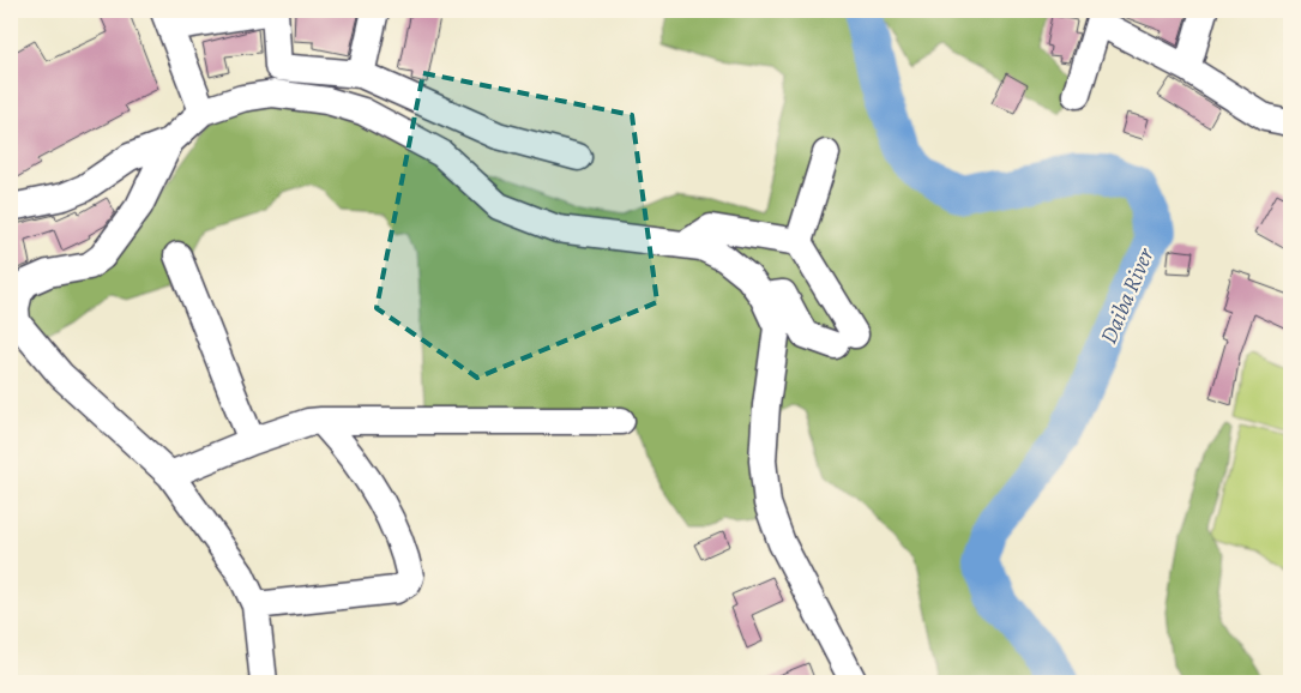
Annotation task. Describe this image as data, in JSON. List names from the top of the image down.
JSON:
{
  "water": ["Daiba River"]
}
